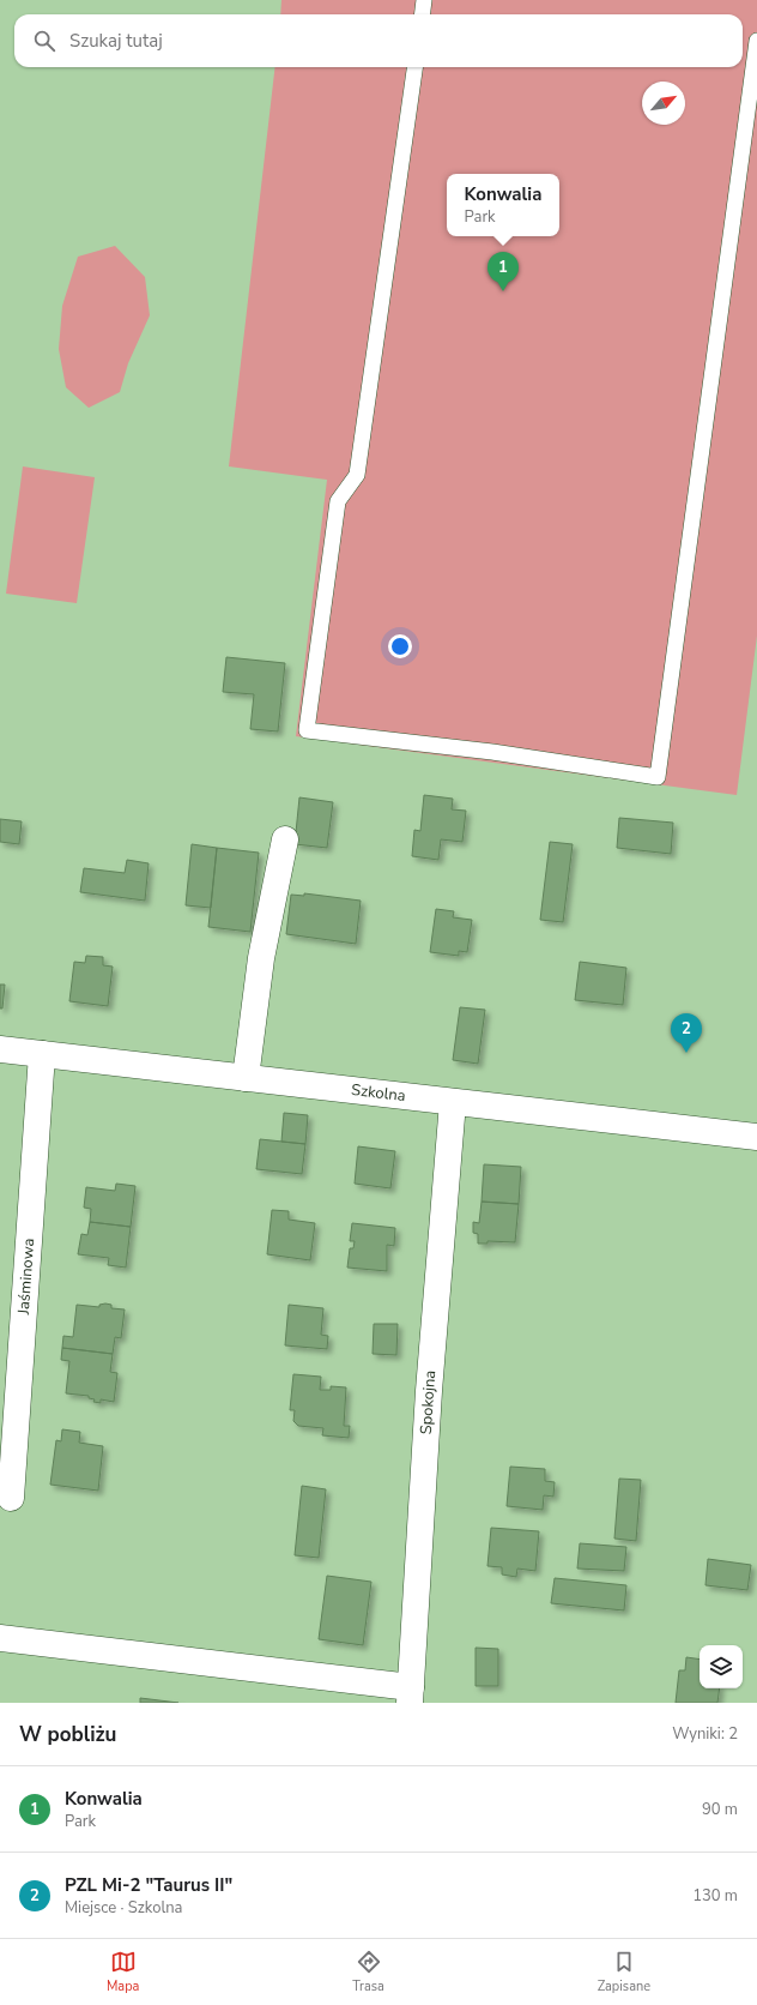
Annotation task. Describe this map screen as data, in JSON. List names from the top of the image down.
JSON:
{
  "streets": {
    "street": ["Szkolna", "Jaśminowa", "Spokojna"]
  },
  "crossings": [
    ["Szkolna", "Jaśminowa"],
    ["Szkolna", "Spokojna"]
  ],
  "north": "top right",
  "page": {
    "search": "Szukaj tutaj",
    "popup": ["Konwalia", "Park"],
    "pins": ["1", "2"],
    "heading": ["W pobliżu", "Wyniki: 2"],
    "list": [
      {
        "mark": "1",
        "name": "Konwalia",
        "note": "Park",
        "value": "90 m"
      },
      {
        "mark": "2",
        "name": "PZL Mi-2 \"Taurus II\"",
        "note": "Miejsce · Szkolna",
        "value": "130 m"
      }
    ],
    "nav": ["Mapa", "Trasa", "Zapisane"]
  }
}
